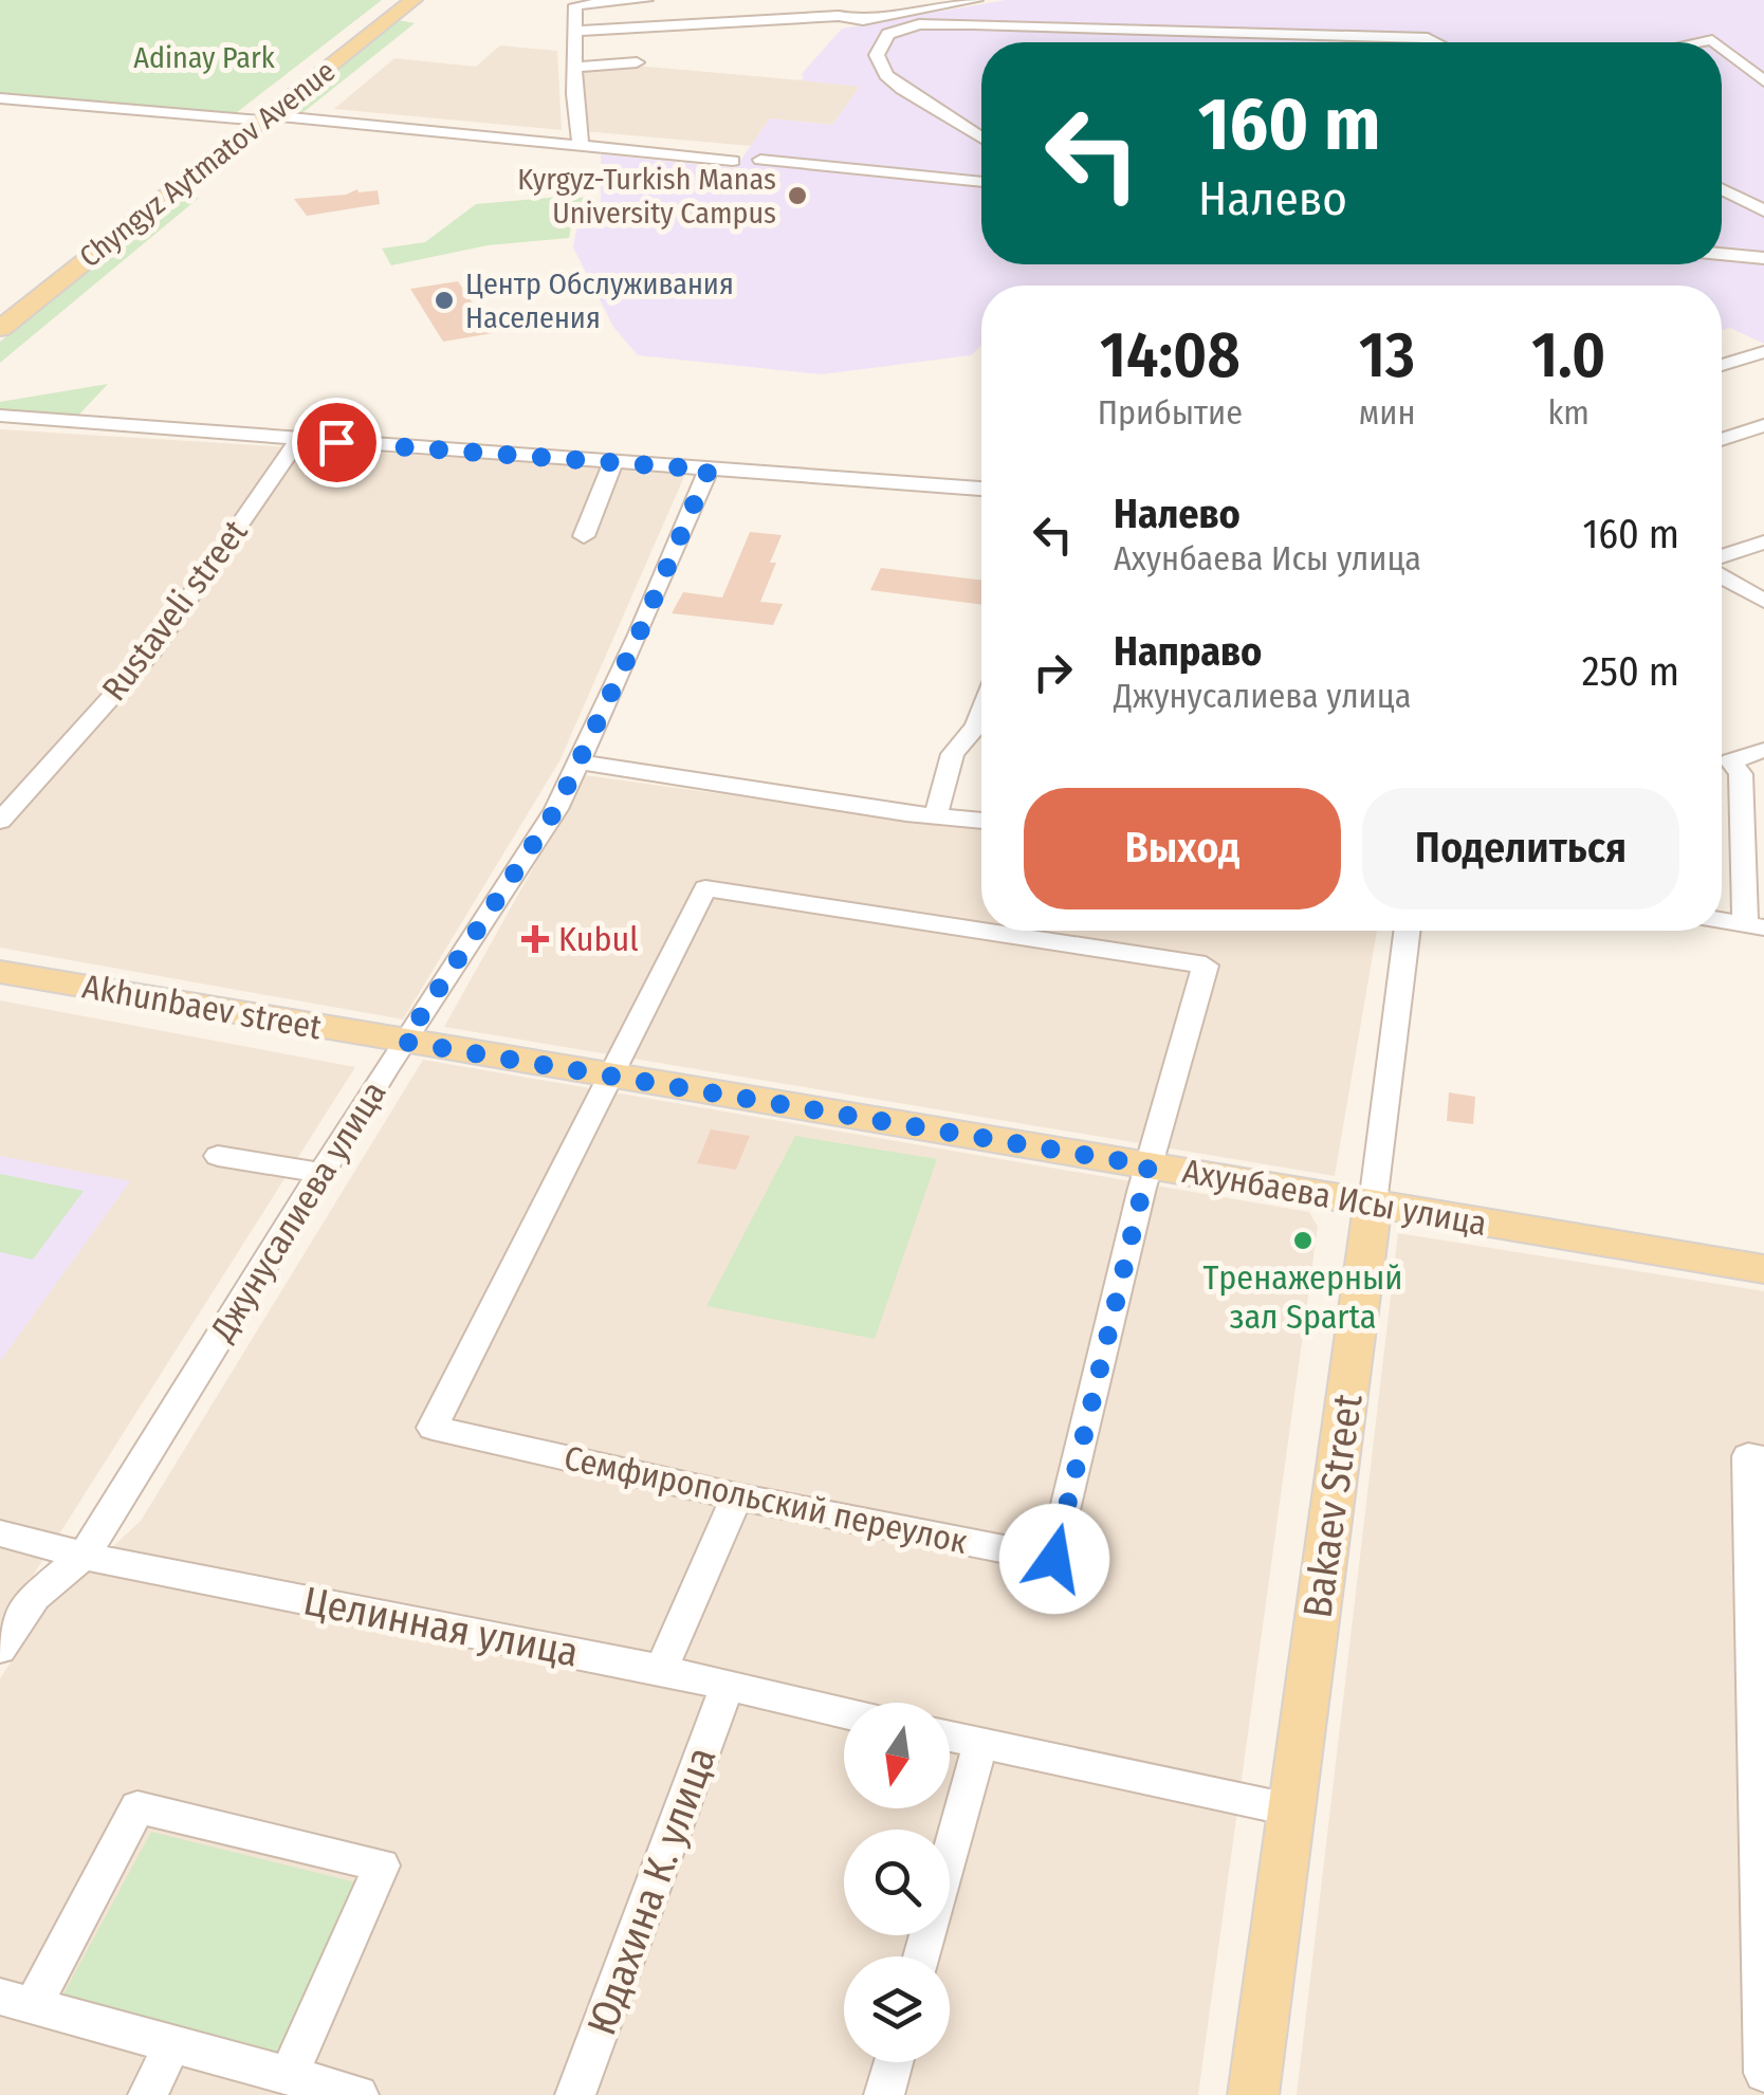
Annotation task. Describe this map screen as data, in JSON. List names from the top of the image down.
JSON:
{
  "streets": {
    "main road": [
      "Chyngyz Aytmatov Avenue",
      "Akhunbaev street",
      "Ахунбаева Исы улица",
      "Bakaev Street"
    ],
    "street": [
      "Rustaveli street",
      "Джунусалиева улица",
      "Семфиропольский переулок",
      "Целинная улица",
      "Юдахина К. улица"
    ]
  },
  "crossings": [
    ["Akhunbaev street", "Ахунбаева Исы улица"],
    ["Akhunbaev street", "Джунусалиева улица"],
    ["Ахунбаева Исы улица", "Джунусалиева улица"],
    ["Ахунбаева Исы улица", "Семфиропольский переулок"],
    ["Ахунбаева Исы улица", "Bakaev Street"],
    ["Джунусалиева улица", "Целинная улица"],
    ["Целинная улица", "Юдахина К. улица"]
  ],
  "parks": ["Adinay Park"],
  "places": {
    "other": ["Kyrgyz-Turkish Manas University Campus", "Центр Обслуживания Населения", "Тренажерный зал Sparta"],
    "health": ["Kubul"]
  },
  "north": "bottom",
  "page": {
    "turn": ["160 m", "Налево"],
    "eta": [
      "14:08",
      "Прибытие",
      "13",
      "мин",
      "1.0",
      "km"
    ],
    "list": [
      {
        "name": "Налево",
        "note": "Ахунбаева Исы улица",
        "value": "160 m"
      },
      {
        "name": "Направо",
        "note": "Джунусалиева улица",
        "value": "250 m"
      }
    ],
    "buttons": ["Выход", "Поделиться"]
  }
}
